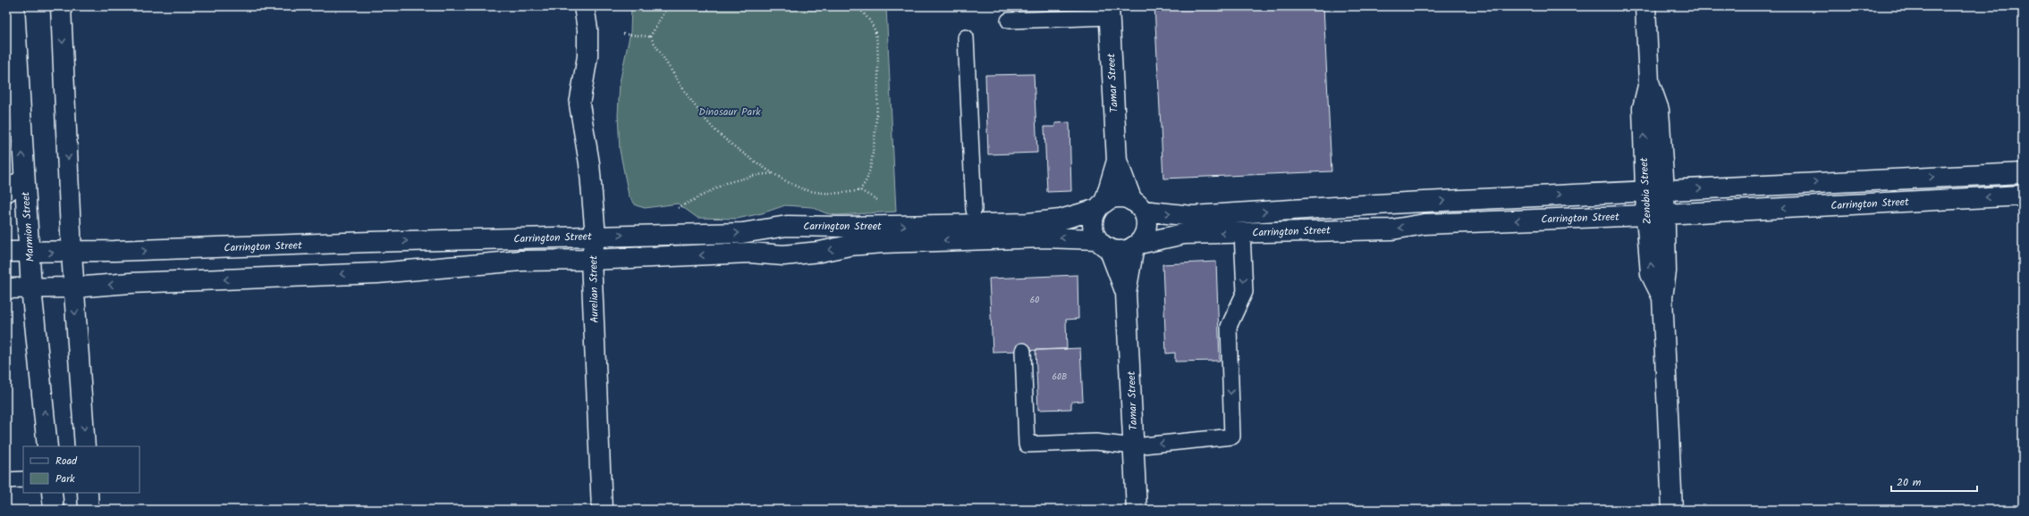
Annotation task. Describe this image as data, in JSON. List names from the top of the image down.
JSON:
{
  "streets": {
    "main road": [
      "Tamar Street",
      "Zenobia Street",
      "Carrington Street",
      "Marmion Street",
      "Aurelian Street"
    ]
  },
  "crossings": [
    ["Tamar Street", "Carrington Street"],
    ["Zenobia Street", "Carrington Street"],
    ["Carrington Street", "Marmion Street"],
    ["Carrington Street", "Aurelian Street"]
  ],
  "parks": ["Dinosaur Park"],
  "house_numbers": ["60", "60B"],
  "legend": ["Road", "Park"],
  "scale_bar": "20 m"
}
